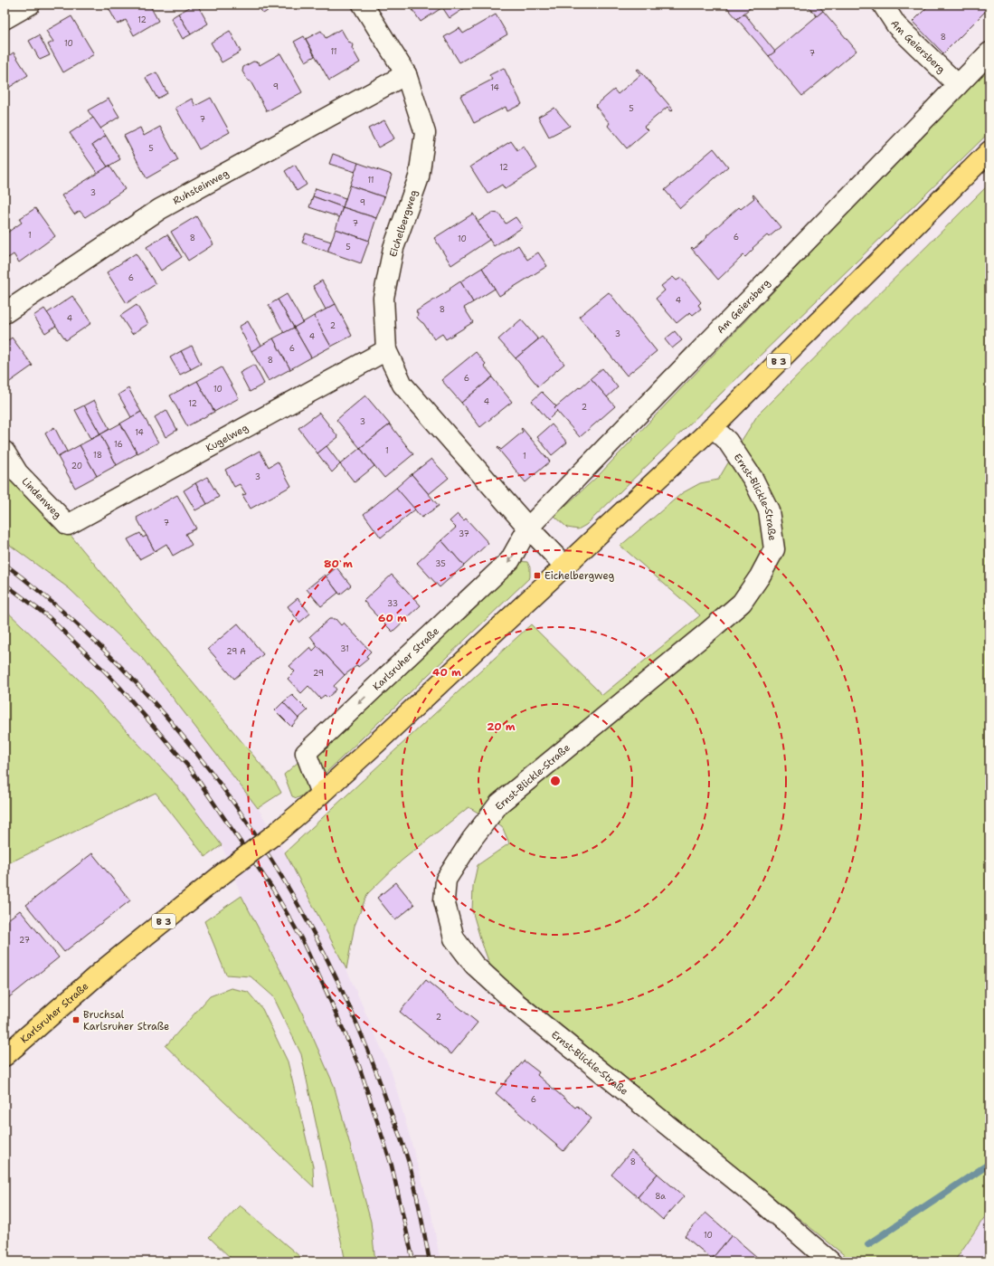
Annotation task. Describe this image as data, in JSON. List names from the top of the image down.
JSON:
{
  "streets": {
    "main road": ["B 3", "Karlsruher Straße"],
    "street": [
      "Am Geiersberg",
      "Ruhsteinweg",
      "Eichelbergweg",
      "Kugelweg",
      "Lindenweg",
      "Ernst-Blickle-Straße"
    ]
  },
  "crossings": [
    ["Am Geiersberg", "Eichelbergweg"],
    ["Am Geiersberg", "Karlsruher Straße"],
    ["Ruhsteinweg", "Eichelbergweg"],
    ["Eichelbergweg", "B 3"],
    ["Eichelbergweg", "Kugelweg"],
    ["Eichelbergweg", "Karlsruher Straße"],
    ["B 3", "Ernst-Blickle-Straße"],
    ["B 3", "Karlsruher Straße"],
    ["Kugelweg", "Lindenweg"]
  ],
  "one_way": ["Karlsruher Straße"],
  "places": {
    "transit": ["Eichelbergweg", "Bruchsal Karlsruher Straße"]
  },
  "house_numbers": [
    "12",
    "8",
    "10",
    "11",
    "7",
    "9",
    "14",
    "5",
    "7",
    "5",
    "12",
    "11",
    "3",
    "9",
    "7",
    "1",
    "6",
    "8",
    "10",
    "5",
    "6",
    "4",
    "8",
    "4",
    "2",
    "3",
    "4",
    "6",
    "8",
    "6",
    "10",
    "4",
    "12",
    "2",
    "3",
    "14",
    "16",
    "1",
    "18",
    "1",
    "20",
    "3",
    "7",
    "37",
    "35",
    "33",
    "31",
    "29 A",
    "29",
    "27",
    "2",
    "6",
    "8",
    "8a",
    "10"
  ],
  "rings": [
    "80 m",
    "60 m",
    "40 m",
    "20 m"
  ]
}
